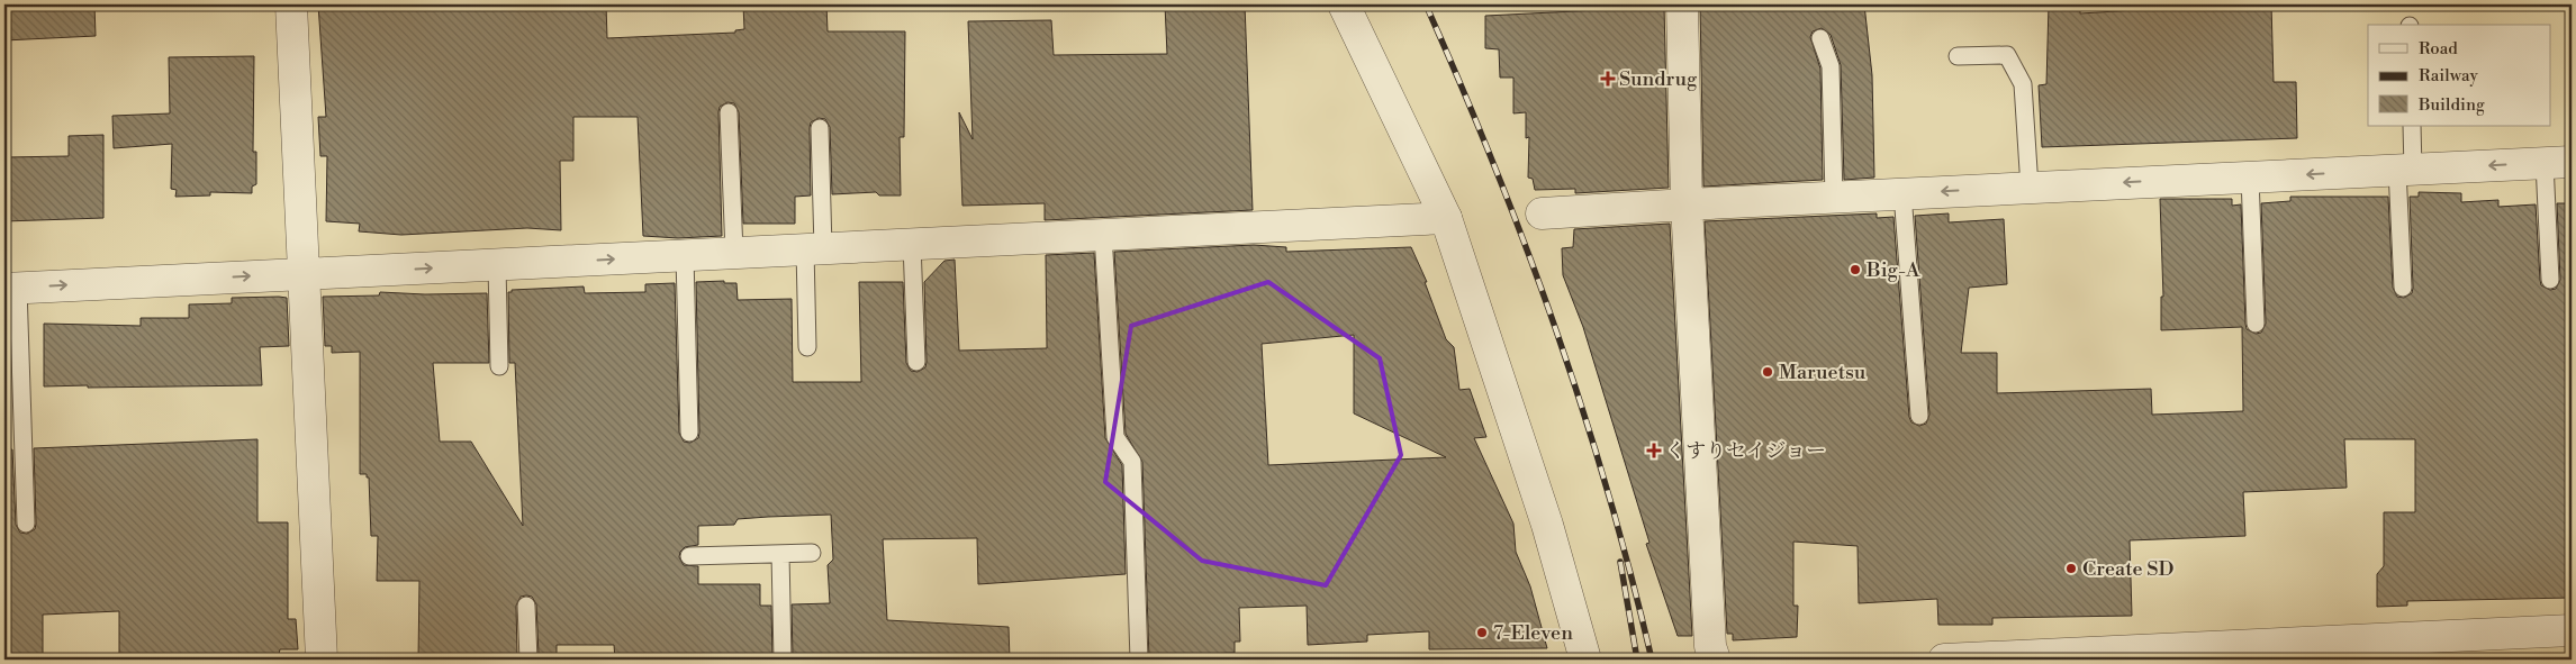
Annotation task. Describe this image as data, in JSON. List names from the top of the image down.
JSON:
{
  "places": {
    "health": ["Sundrug", "くすりセイジョー"],
    "other": [
      "Big-A",
      "Maruetsu",
      "Create SD",
      "7-Eleven"
    ]
  },
  "legend": ["Road", "Railway", "Building"]
}
